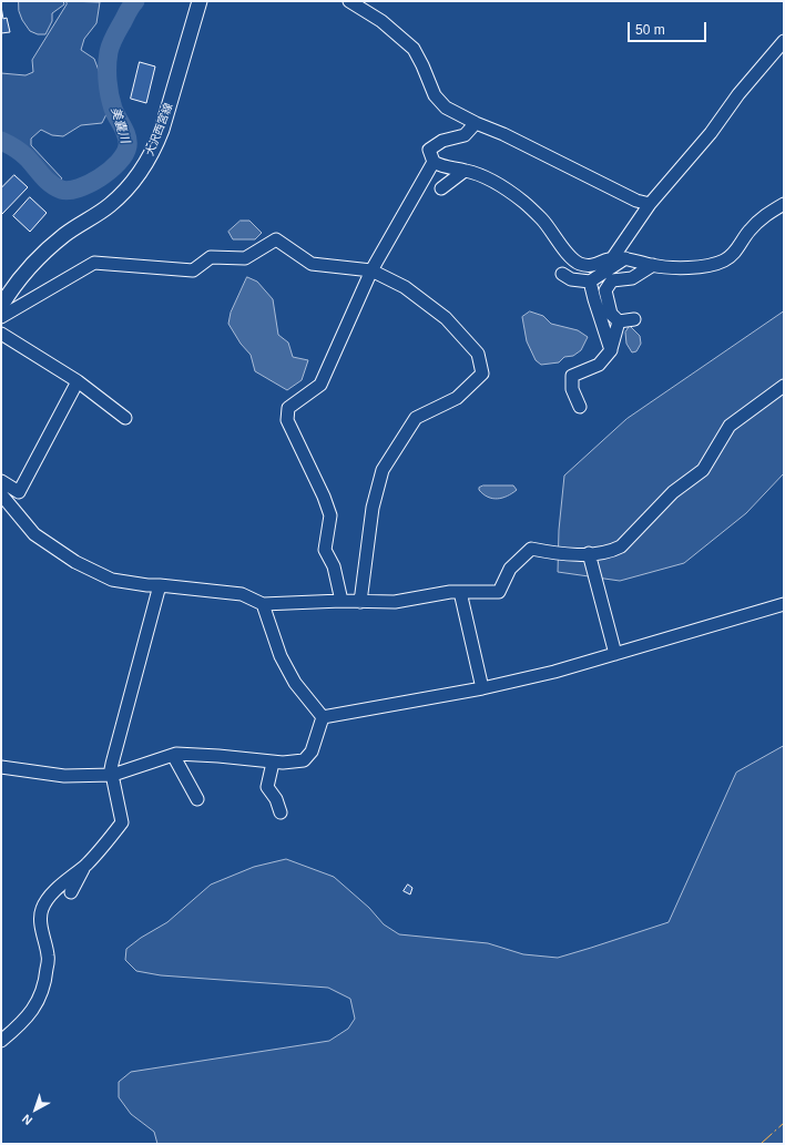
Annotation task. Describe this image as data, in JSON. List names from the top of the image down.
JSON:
{
  "streets": {
    "main road": ["大沢西宮線"]
  },
  "water": ["美嚢川"],
  "scale_bar": "50 m",
  "north": "bottom left"
}
